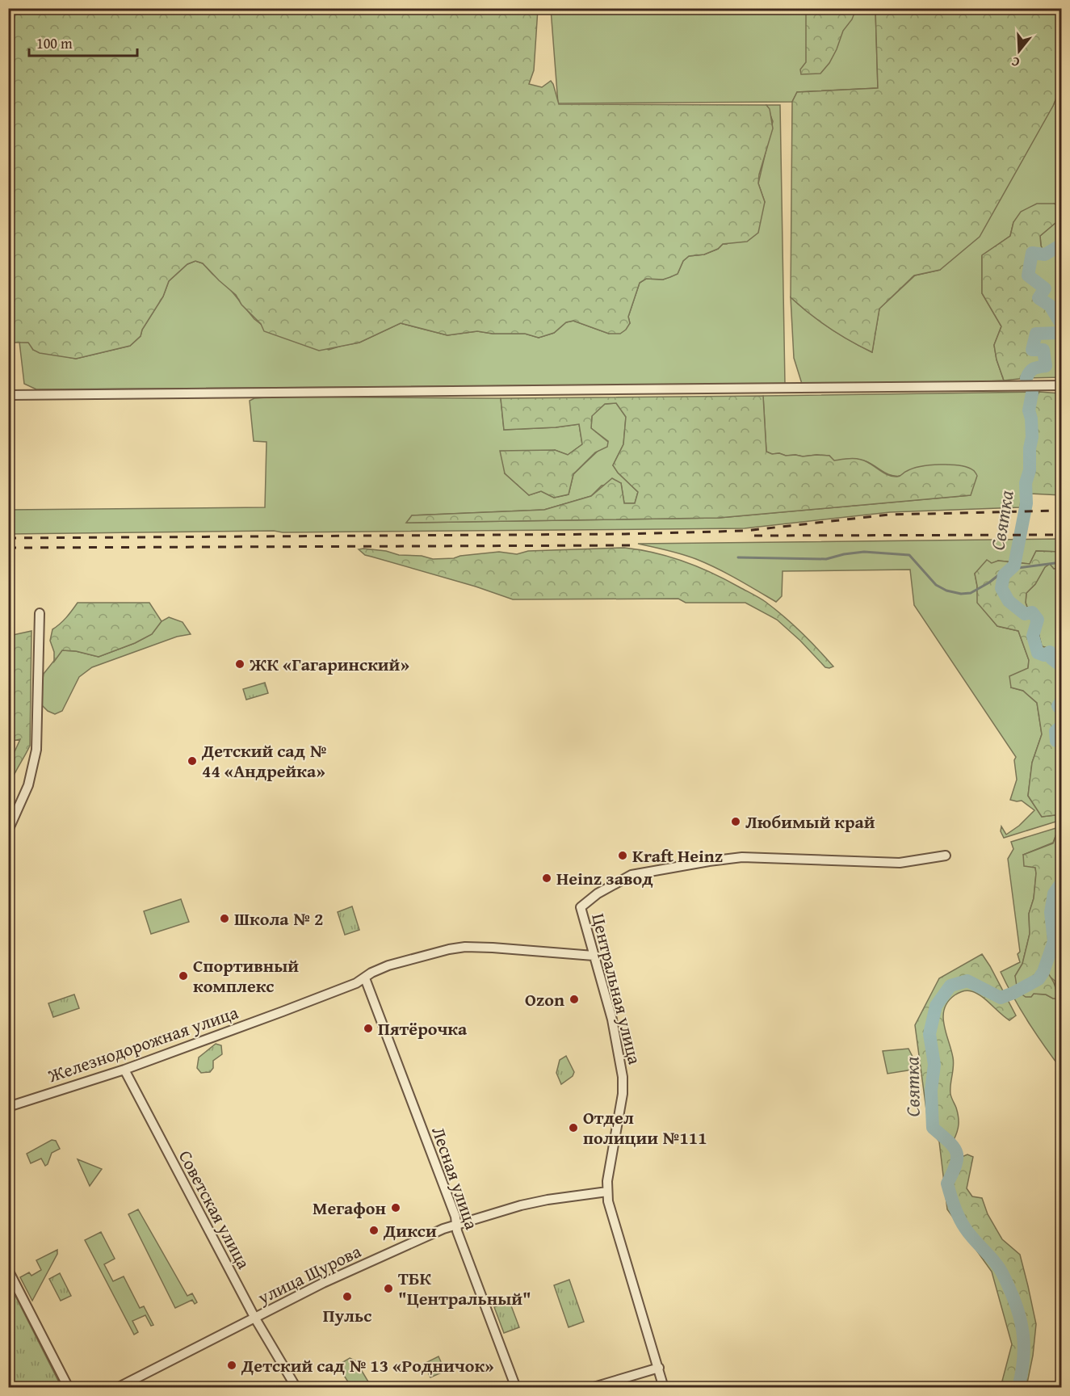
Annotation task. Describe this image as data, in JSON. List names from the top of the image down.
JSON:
{
  "streets": {
    "street": [
      "Центральная улица",
      "Железнодорожная улица",
      "Лесная улица",
      "Советская улица",
      "улица Щурова"
    ]
  },
  "crossings": [
    ["Центральная улица", "Железнодорожная улица"],
    ["Центральная улица", "улица Щурова"],
    ["Железнодорожная улица", "Лесная улица"],
    ["Железнодорожная улица", "Советская улица"],
    ["Лесная улица", "улица Щурова"],
    ["Советская улица", "улица Щурова"]
  ],
  "water": ["Святка"],
  "places": [
    "ЖК «Гагаринский»",
    "Детский сад № 44 «Андрейка»",
    "Любимый край",
    "Kraft Heinz",
    "Heinz завод",
    "Школа № 2",
    "Спортивный комплекс",
    "Ozon",
    "Пятёрочка",
    "Отдел полиции №111",
    "Мегафон",
    "Дикси",
    "ТБК \"Центральный\"",
    "Пульс",
    "Детский сад № 13 «Родничок»"
  ],
  "scale_bar": "100 m",
  "north": "bottom"
}
